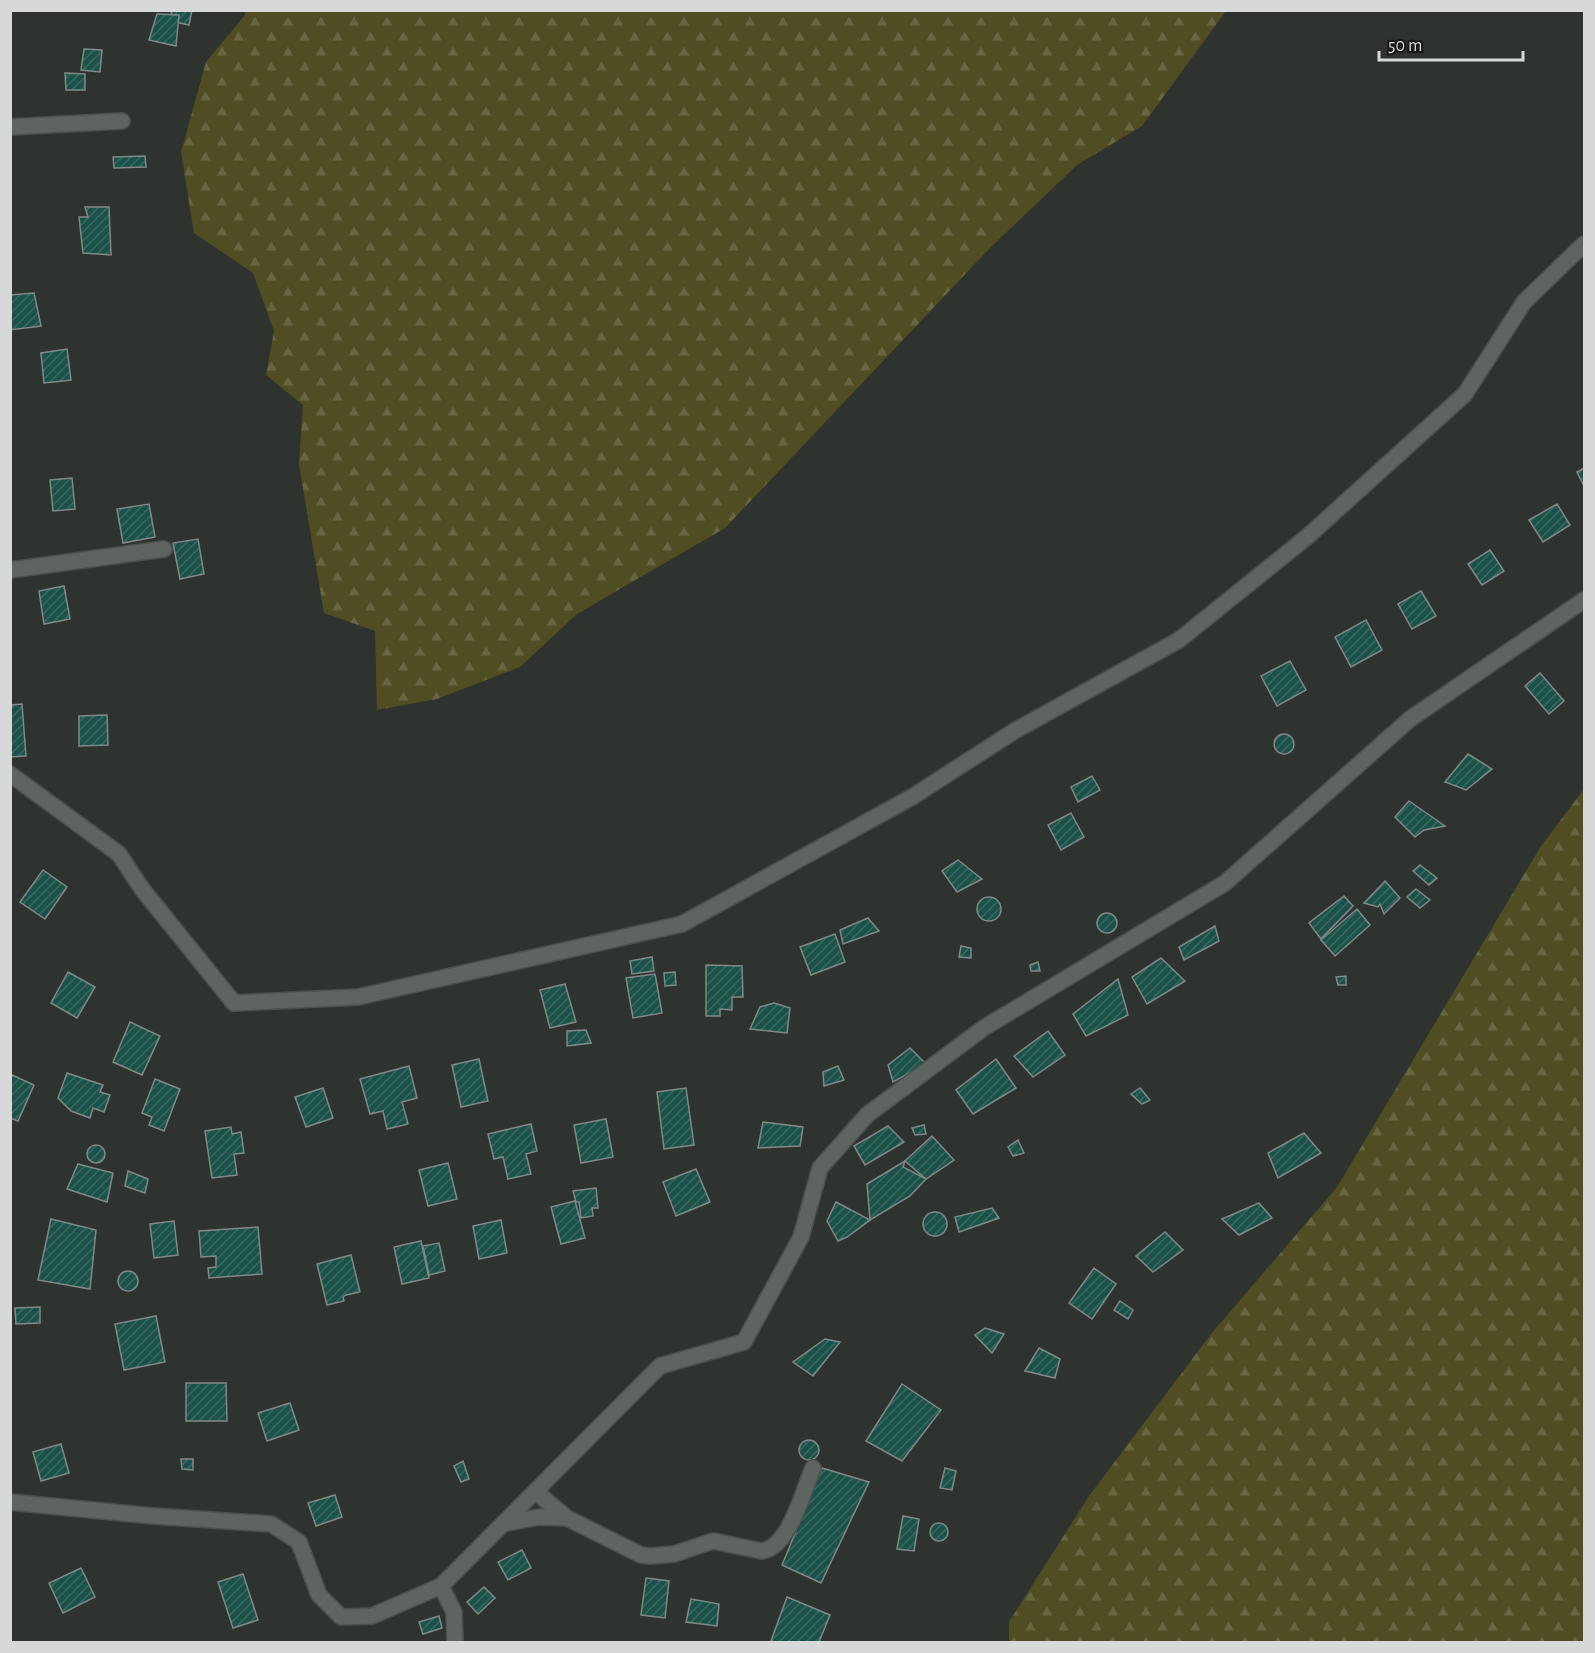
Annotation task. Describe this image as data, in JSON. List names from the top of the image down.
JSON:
{
  "scale_bar": "50 m"
}
